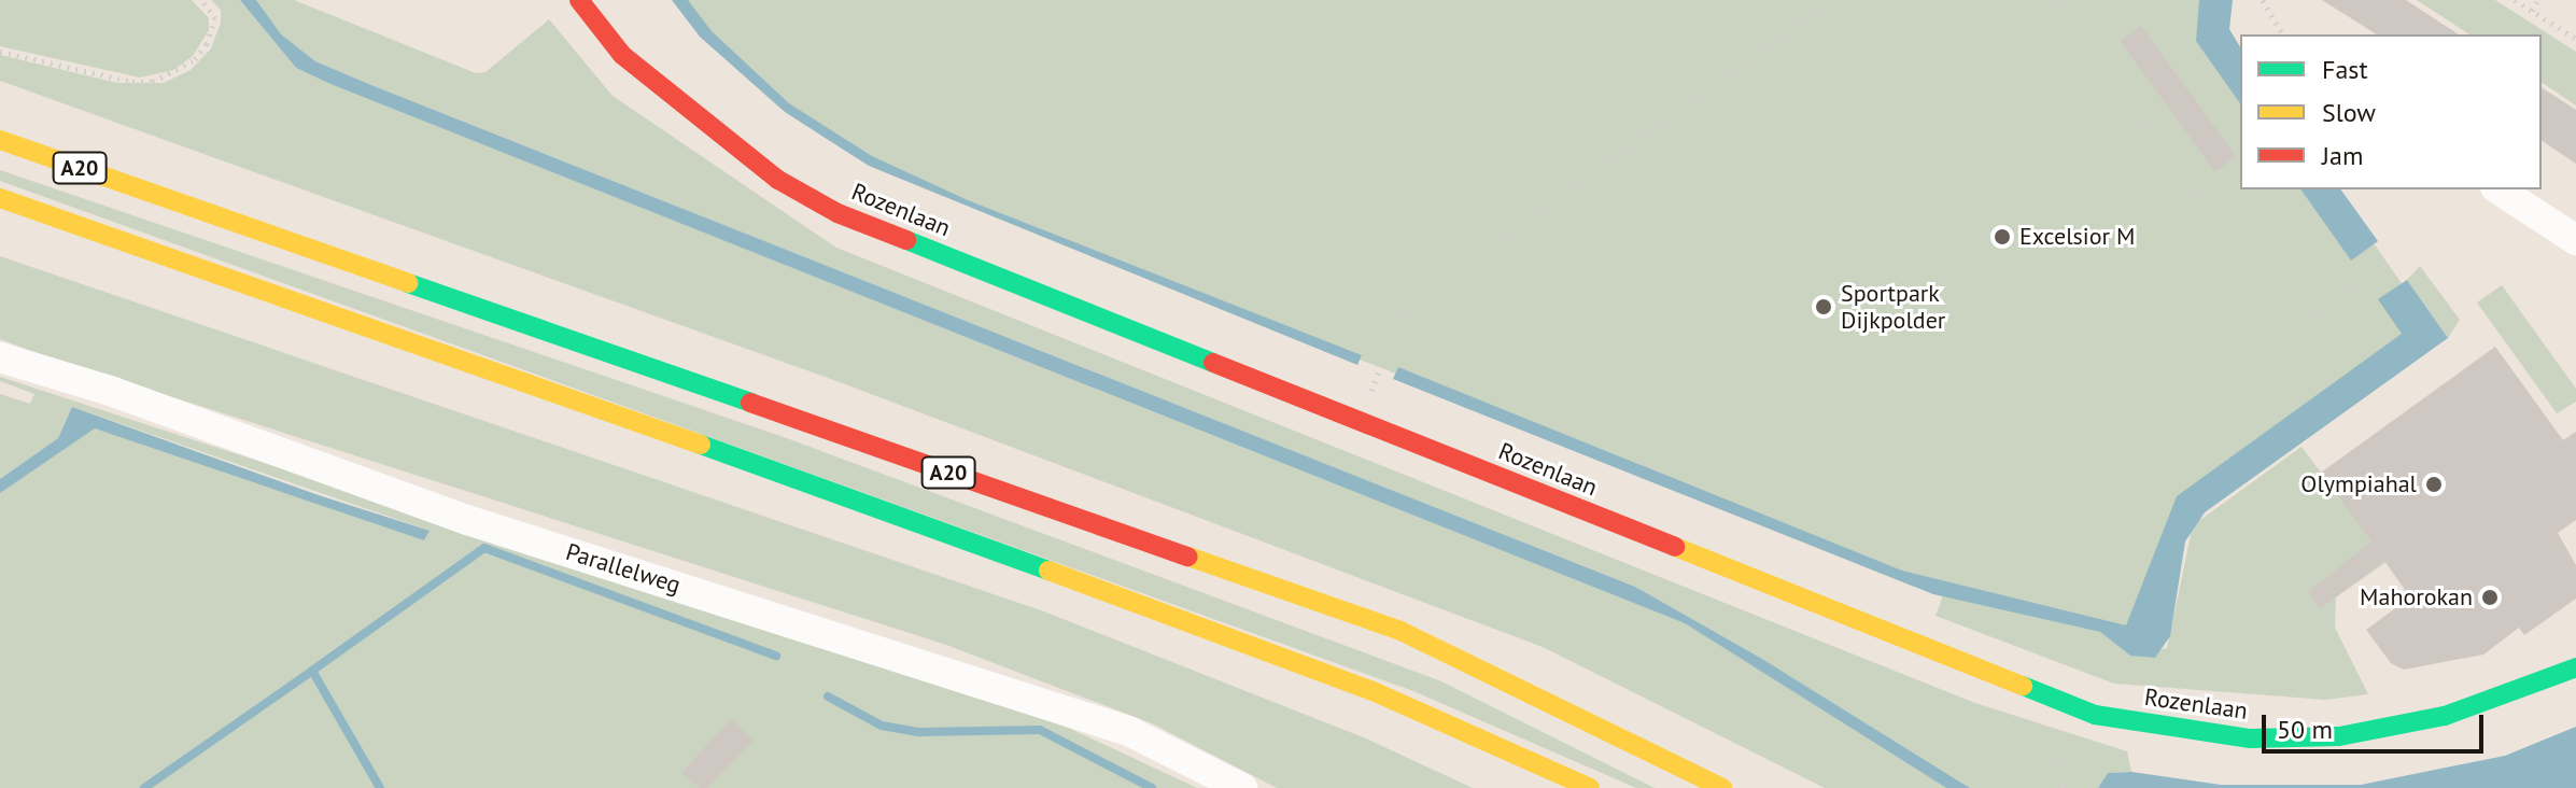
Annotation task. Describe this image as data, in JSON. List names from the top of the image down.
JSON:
{
  "streets": {
    "main road": ["A20", "Rozenlaan"],
    "street": ["Parallelweg"]
  },
  "places": [
    "Excelsior M",
    "Sportpark Dijkpolder",
    "Olympiahal",
    "Mahorokan"
  ],
  "legend": ["Fast", "Slow", "Jam"],
  "scale_bar": "50 m"
}
